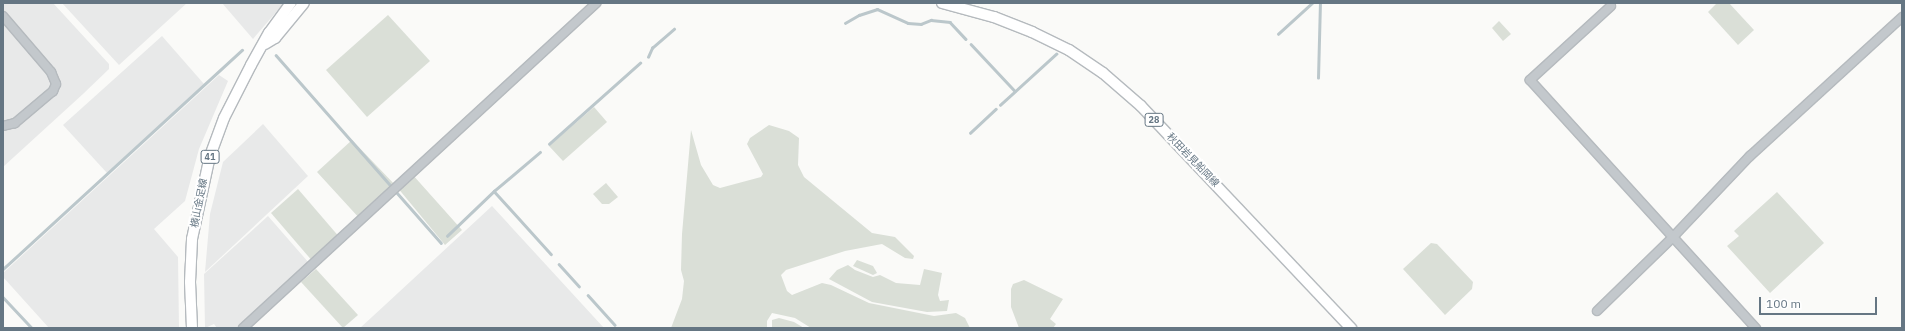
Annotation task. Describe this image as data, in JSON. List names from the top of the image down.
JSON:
{
  "streets": {
    "main road": [
      "28",
      "41",
      "秋田岩見船岡線",
      "横山金足線"
    ]
  },
  "scale_bar": "100 m"
}
